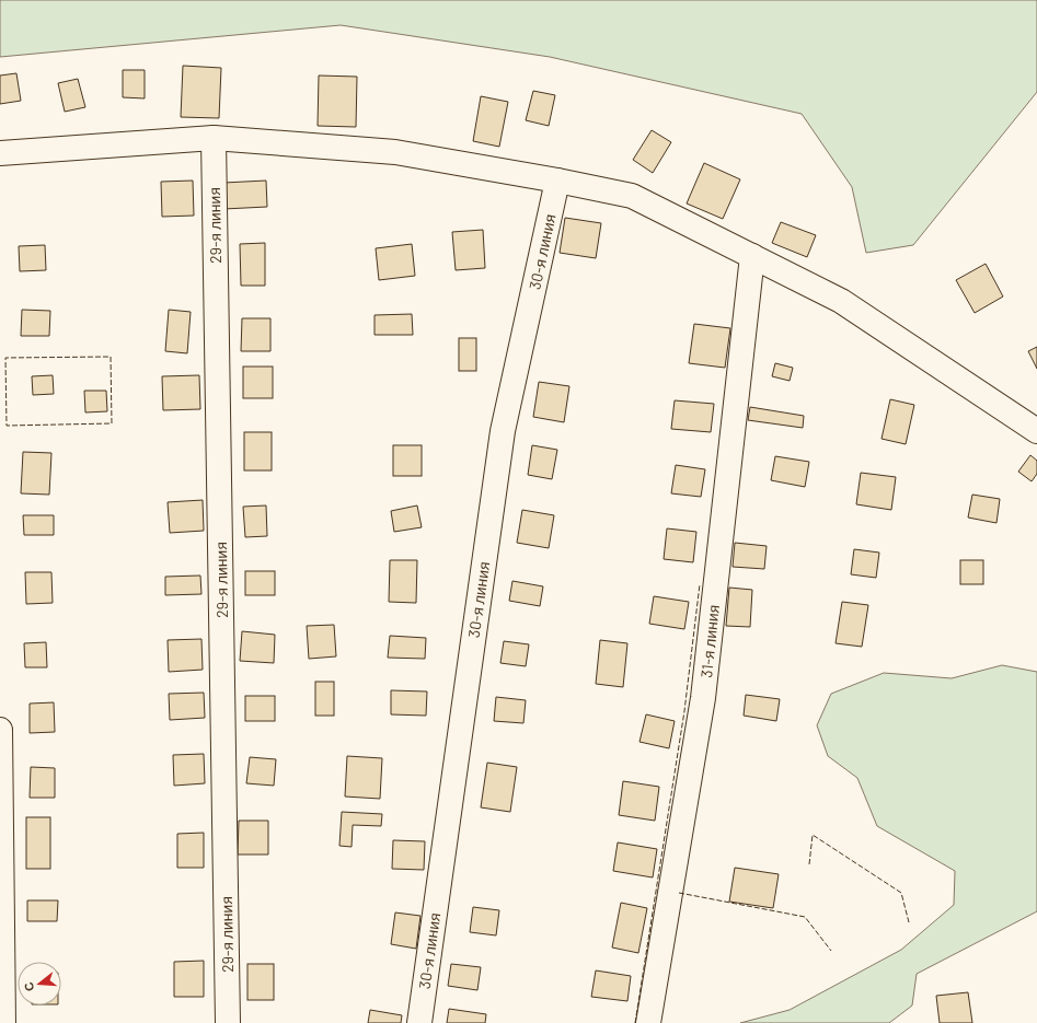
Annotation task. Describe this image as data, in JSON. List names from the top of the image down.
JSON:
{
  "streets": {
    "street": ["29-я линия", "30-я линия", "31-я линия"]
  },
  "north": "left"
}
